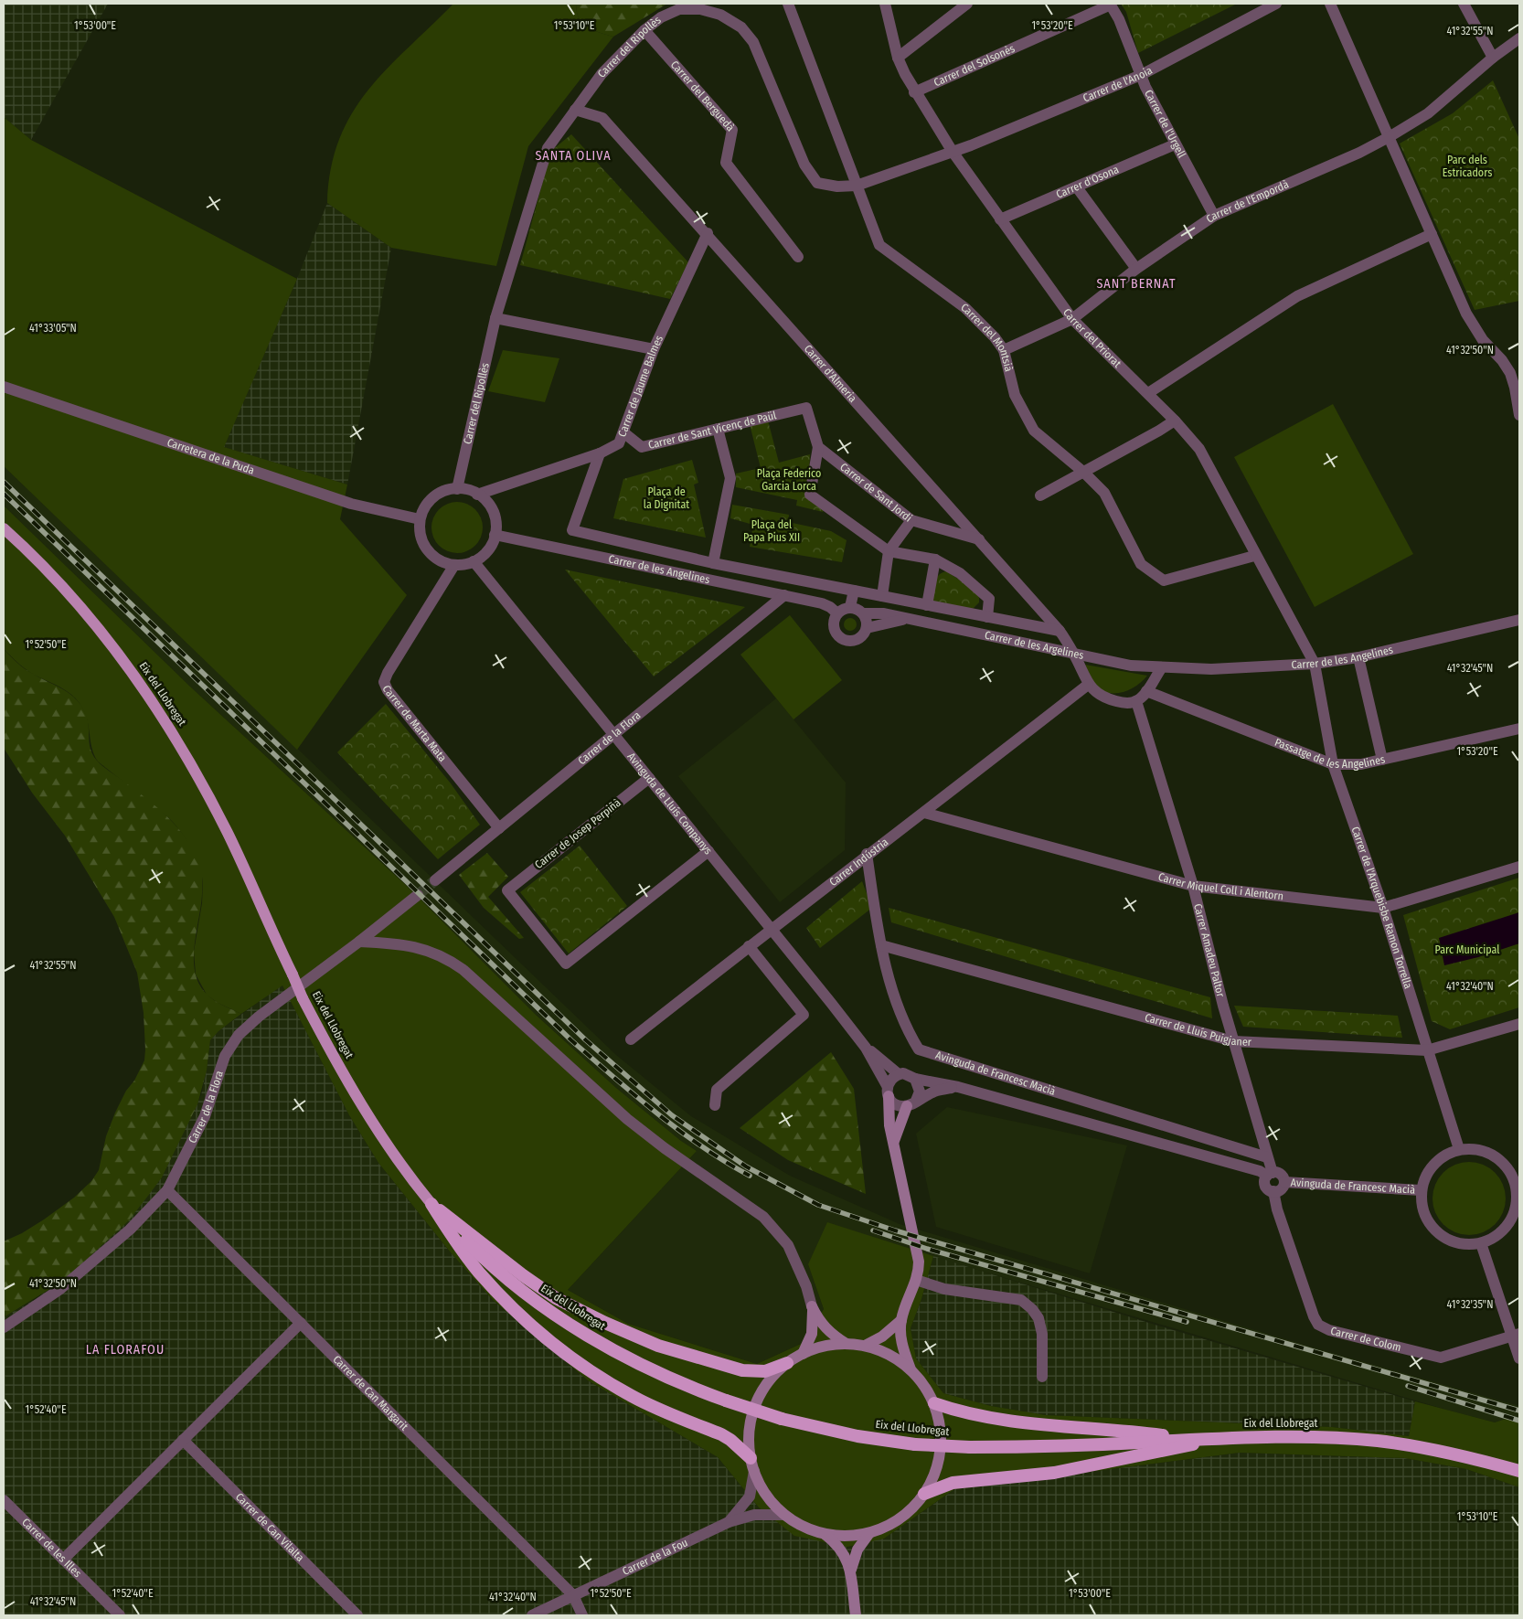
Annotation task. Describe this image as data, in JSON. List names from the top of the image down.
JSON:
{
  "streets": {
    "highway": ["Eix del Llobregat"],
    "street": [
      "Carrer del Ripollès",
      "Carrer del Solsonès",
      "Carrer de l'Anoia",
      "Carrer del Berguedà",
      "Carrer de l'Urgell",
      "Carrer d'Osona",
      "Carrer de l'Empordà",
      "Carrer del Priorat",
      "Carrer del Montsià",
      "Carrer d'Almeria",
      "Carrer de Jaume Balmes",
      "Carrer de Sant Vicenç de Paül",
      "Carretera de la Puda",
      "Carrer de Sant Jordi",
      "Carrer de les Angelines",
      "Carrer de les Argelines",
      "Carrer de Marta Mata",
      "Carrer de la Flora",
      "Passatge de les Angelines",
      "Avinguda de Lluís Companys",
      "Carrer de Josep Perpiñà",
      "Carrer Indústria",
      "Carrer Miquel Coll i Alentorn",
      "Carrer de l'Arquebisbe Ramon Torrella",
      "Carrer Amadeu Paltor",
      "Carrer de Lluís Puigjaner",
      "Avinguda de Francesc Macià",
      "Carrer de Colom",
      "Carrer de Can Margarit",
      "Carrer de Can Vilalta",
      "Carrer de les Illes",
      "Carrer de la Fou"
    ]
  },
  "crossings": [
    ["Carrer del Ripollès", "Carrer de l'Anoia"],
    ["Carrer del Ripollès", "Carrer del Berguedà"],
    ["Carrer del Ripollès", "Carrer del Priorat"],
    ["Carrer del Ripollès", "Carrer del Montsià"],
    ["Carrer del Ripollès", "Carrer d'Almeria"],
    ["Carrer del Ripollès", "Carretera de la Puda"],
    ["Carrer del Ripollès", "Carrer de les Angelines"],
    ["Carrer del Ripollès", "Carrer de Marta Mata"],
    ["Carrer del Ripollès", "Avinguda de Lluís Companys"],
    ["Carrer del Solsonès", "Carrer de l'Urgell"],
    ["Carrer del Solsonès", "Carrer del Priorat"],
    ["Carrer de l'Anoia", "Carrer de l'Urgell"],
    ["Carrer de l'Anoia", "Carrer del Priorat"],
    ["Carrer de l'Urgell", "Carrer d'Osona"],
    ["Carrer de l'Urgell", "Carrer de l'Empordà"],
    ["Carrer d'Osona", "Carrer del Priorat"],
    ["Carrer de l'Empordà", "Carrer del Priorat"],
    ["Carrer de l'Empordà", "Carrer del Montsià"],
    ["Carrer del Priorat", "Carrer del Montsià"],
    ["Carrer del Priorat", "Carrer de les Angelines"],
    ["Carrer del Priorat", "Carrer de l'Arquebisbe Ramon Torrella"],
    ["Carrer d'Almeria", "Carrer de Jaume Balmes"],
    ["Carrer d'Almeria", "Carrer de Sant Jordi"],
    ["Carrer d'Almeria", "Carrer de les Angelines"],
    ["Carrer d'Almeria", "Carrer de les Argelines"],
    ["Carrer d'Almeria", "Carrer Indústria"],
    ["Carrer de Jaume Balmes", "Carrer de Sant Vicenç de Paül"],
    ["Carrer de Jaume Balmes", "Carrer de les Angelines"],
    ["Carrer de Sant Vicenç de Paül", "Carrer de Sant Jordi"],
    ["Carretera de la Puda", "Carrer de les Angelines"],
    ["Carretera de la Puda", "Carrer de Marta Mata"],
    ["Carretera de la Puda", "Avinguda de Lluís Companys"],
    ["Carrer de les Angelines", "Carrer de les Argelines"],
    ["Carrer de les Angelines", "Carrer de Marta Mata"],
    ["Carrer de les Angelines", "Carrer de la Flora"],
    ["Carrer de les Angelines", "Avinguda de Lluís Companys"],
    ["Carrer de les Angelines", "Carrer de l'Arquebisbe Ramon Torrella"],
    ["Carrer de Marta Mata", "Carrer de la Flora"],
    ["Carrer de Marta Mata", "Avinguda de Lluís Companys"],
    ["Carrer de la Flora", "Avinguda de Lluís Companys"],
    ["Carrer de la Flora", "Carrer de Can Margarit"],
    ["Passatge de les Angelines", "Carrer de l'Arquebisbe Ramon Torrella"],
    ["Avinguda de Lluís Companys", "Carrer de Josep Perpiñà"],
    ["Avinguda de Lluís Companys", "Carrer Indústria"],
    ["Carrer Indústria", "Carrer Miquel Coll i Alentorn"],
    ["Carrer Indústria", "Avinguda de Francesc Macià"],
    ["Carrer Miquel Coll i Alentorn", "Carrer de l'Arquebisbe Ramon Torrella"],
    ["Carrer Miquel Coll i Alentorn", "Carrer Amadeu Paltor"],
    ["Carrer de l'Arquebisbe Ramon Torrella", "Carrer de Lluís Puigjaner"],
    ["Carrer de l'Arquebisbe Ramon Torrella", "Avinguda de Francesc Macià"],
    ["Carrer Amadeu Paltor", "Carrer de Lluís Puigjaner"],
    ["Carrer Amadeu Paltor", "Avinguda de Francesc Macià"],
    ["Carrer Amadeu Paltor", "Carrer de Colom"],
    ["Carrer de Lluís Puigjaner", "Avinguda de Francesc Macià"],
    ["Avinguda de Francesc Macià", "Carrer de Colom"],
    ["Carrer de Can Margarit", "Carrer de la Fou"]
  ],
  "districts": ["SANTA OLIVA", "SANT BERNAT", "LA FLORAFOU"],
  "parks": [
    "Parc dels Estricadors",
    "Plaça Federico Garcia Lorca",
    "Plaça de la Dignitat",
    "Plaça del Papa Pius XII",
    "Parc Municipal"
  ],
  "coordinates": [
    "1°53'00\"E",
    "1°53'20\"E",
    "1°53'10\"E",
    "41°32'55\"N",
    "41°33'05\"N",
    "41°32'50\"N",
    "1°52'50\"E",
    "41°32'45\"N",
    "41°32'40\"N",
    "41°32'35\"N",
    "1°52'40\"E"
  ]
}
